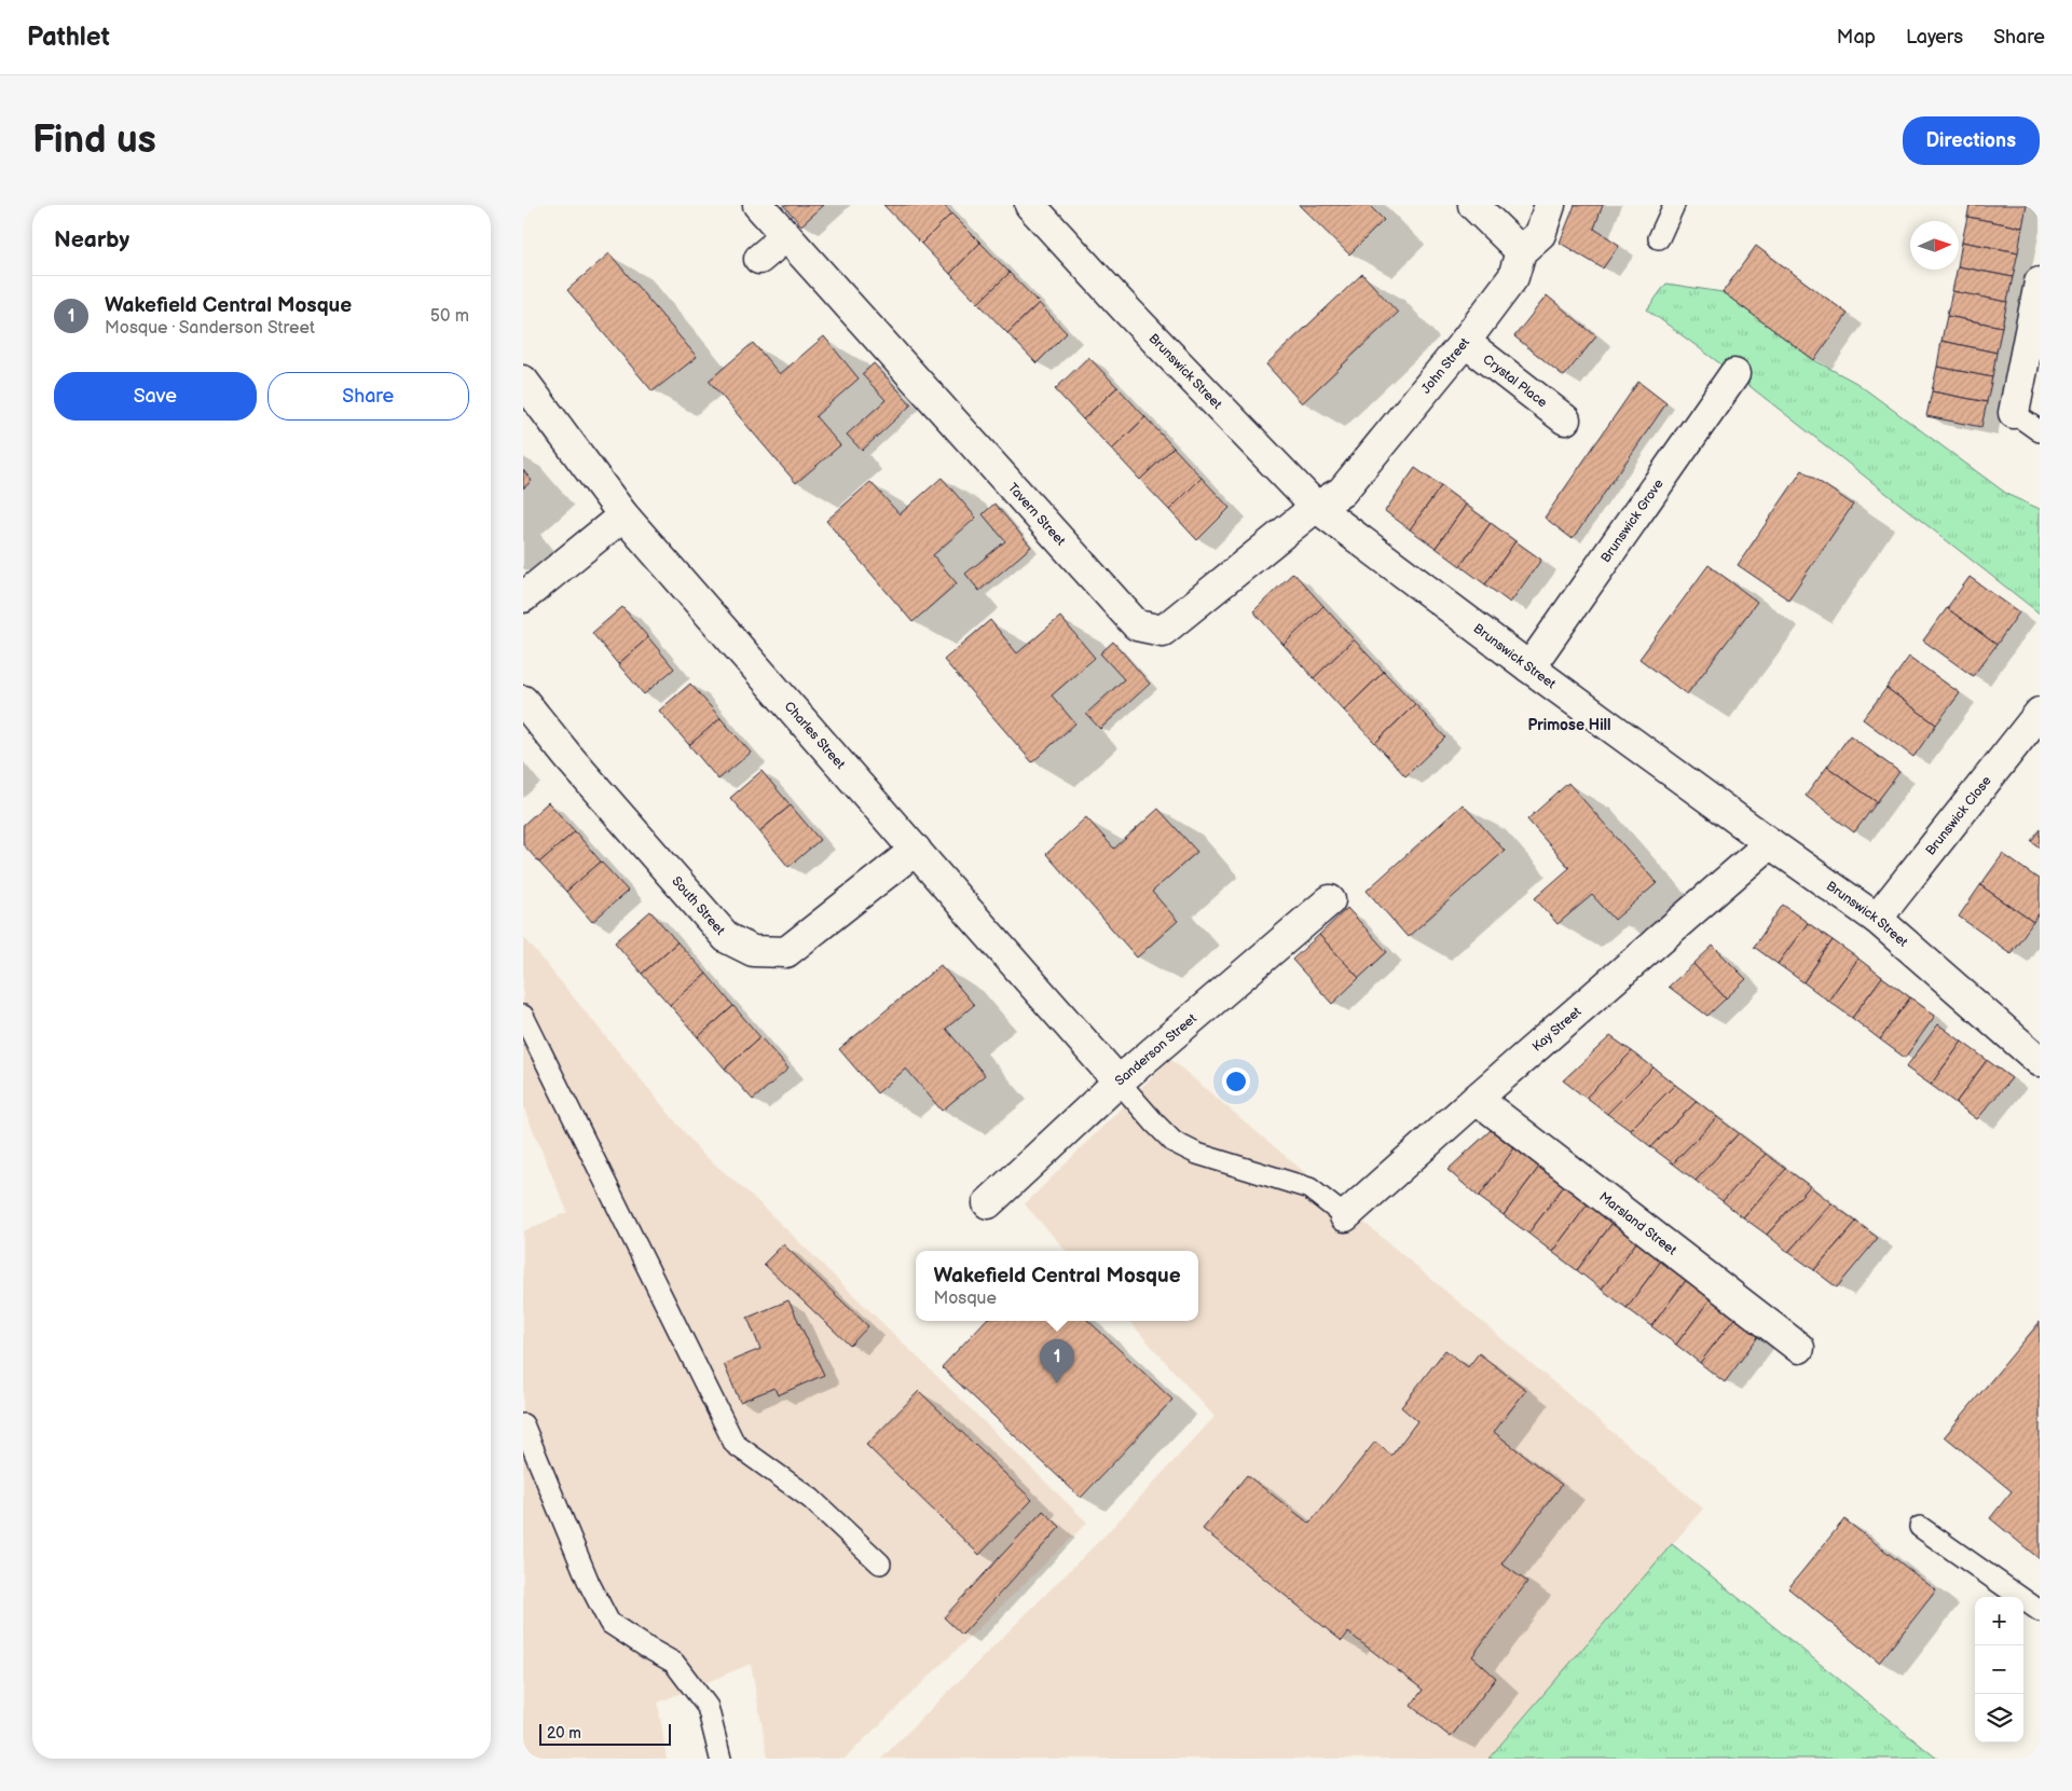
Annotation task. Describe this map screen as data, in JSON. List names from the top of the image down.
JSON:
{
  "streets": {
    "street": [
      "John Street",
      "Brunswick Street",
      "Crystal Place",
      "Tavern Street",
      "Brunswick Grove",
      "Charles Street",
      "Brunswick Close",
      "South Street",
      "Kay Street",
      "Sanderson Street",
      "Marsland Street"
    ]
  },
  "crossings": [
    ["John Street", "Brunswick Street"],
    ["John Street", "Crystal Place"],
    ["John Street", "Tavern Street"],
    ["Brunswick Street", "Tavern Street"],
    ["Brunswick Street", "Brunswick Grove"],
    ["Brunswick Street", "Brunswick Close"],
    ["Brunswick Street", "Kay Street"],
    ["Charles Street", "South Street"],
    ["Charles Street", "Sanderson Street"],
    ["Kay Street", "Marsland Street"]
  ],
  "districts": ["Primose Hill"],
  "scale_bar": "20 m",
  "north": "right",
  "page": {
    "header": "Pathlet",
    "nav": ["Map", "Layers", "Share"],
    "buttons": [
      "Directions",
      ["Save", "Share"]
    ],
    "title": "Find us",
    "heading": "Nearby",
    "list": [
      {
        "mark": "1",
        "name": "Wakefield Central Mosque",
        "note": "Mosque · Sanderson Street",
        "value": "50 m"
      }
    ],
    "popup": ["Wakefield Central Mosque", "Mosque"],
    "pins": "1",
    "map_buttons": ["+", "−"],
    "scale": "20 m"
  }
}
